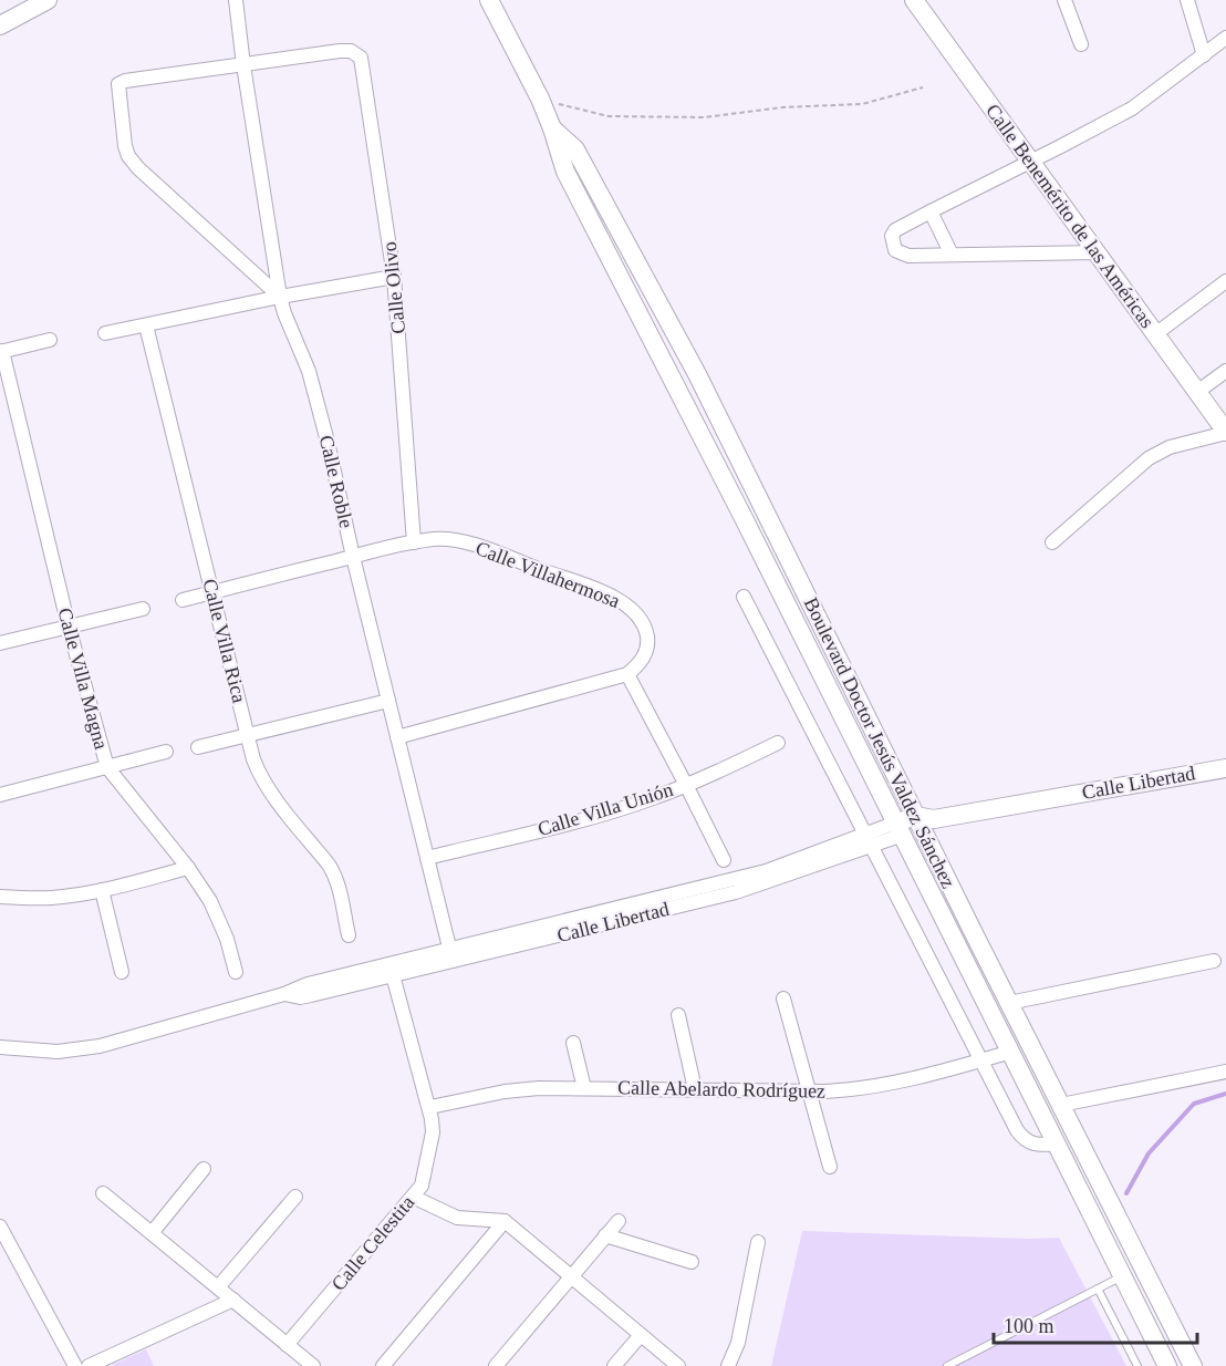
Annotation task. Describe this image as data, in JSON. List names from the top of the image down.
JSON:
{
  "streets": {
    "main road": ["Calle Benemérito de las Américas", "Boulevard Doctor Jesús Valdez Sánchez", "Calle Libertad"],
    "street": [
      "Calle Olivo",
      "Calle Roble",
      "Calle Villahermosa",
      "Calle Villa Rica",
      "Calle Villa Magna",
      "Calle Villa Unión",
      "Calle Abelardo Rodríguez",
      "Calle Celestita"
    ]
  },
  "crossings": [
    ["Calle Olivo", "Calle Roble"],
    ["Calle Olivo", "Calle Villahermosa"],
    ["Calle Roble", "Calle Villahermosa"],
    ["Calle Roble", "Calle Libertad"],
    ["Calle Roble", "Calle Villa Unión"],
    ["Calle Villahermosa", "Calle Villa Rica"],
    ["Boulevard Doctor Jesús Valdez Sánchez", "Calle Libertad"],
    ["Boulevard Doctor Jesús Valdez Sánchez", "Calle Abelardo Rodríguez"],
    ["Calle Libertad", "Calle Celestita"],
    ["Calle Abelardo Rodríguez", "Calle Celestita"]
  ],
  "scale_bar": "100 m"
}
